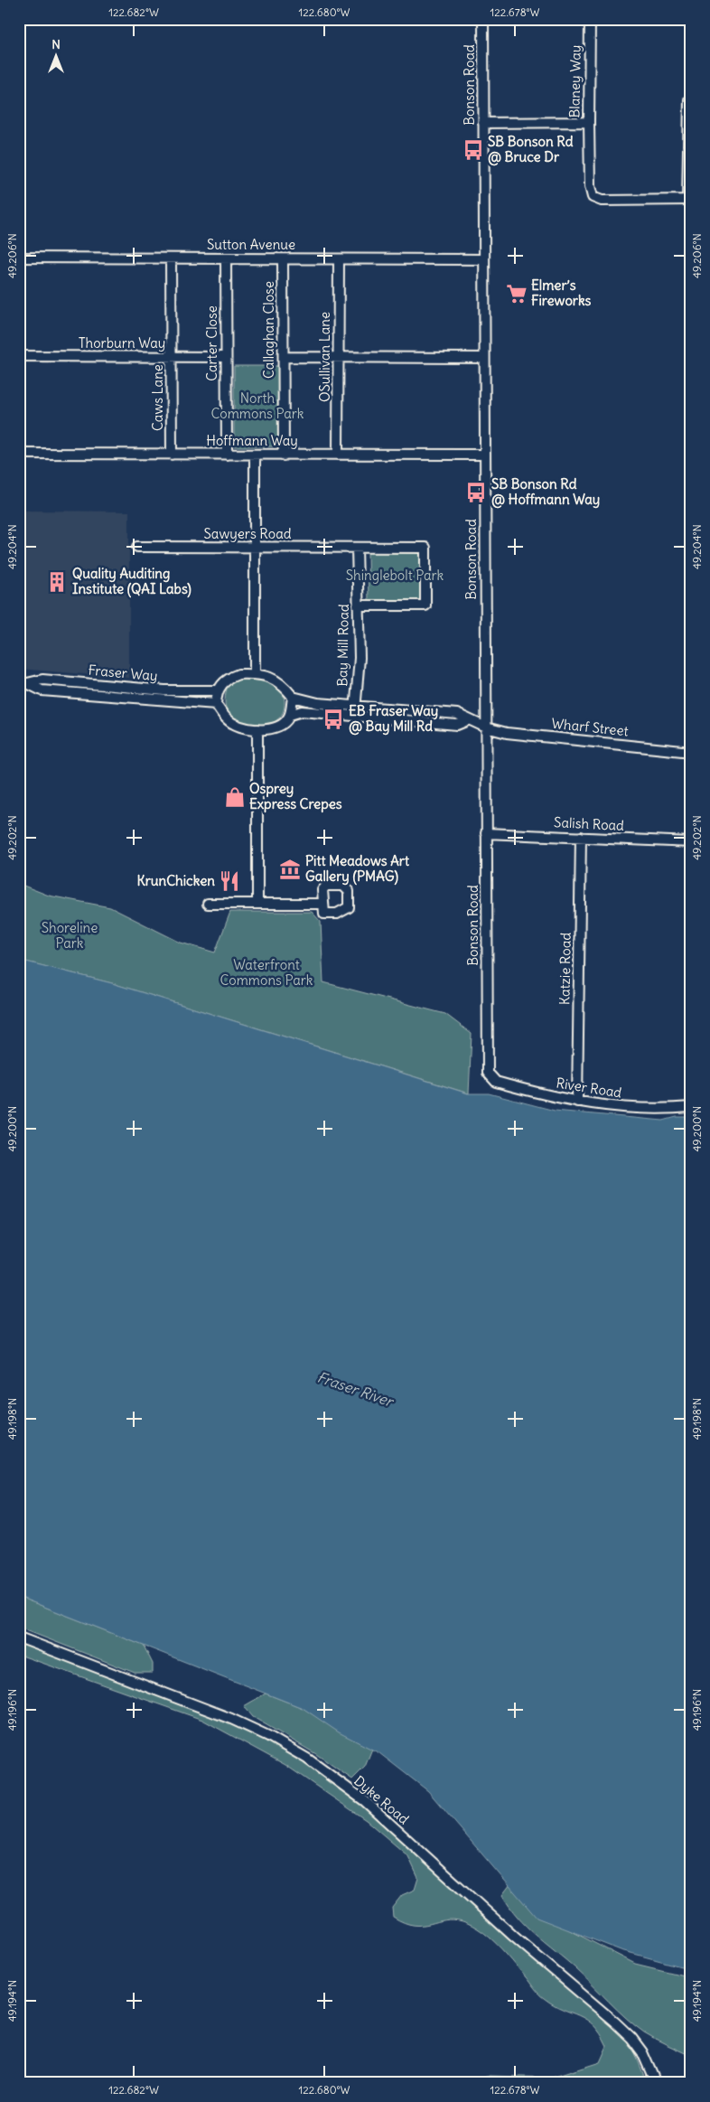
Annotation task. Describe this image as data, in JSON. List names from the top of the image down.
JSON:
{
  "streets": {
    "street": [
      "Blaney Way",
      "Bonson Road",
      "Sutton Avenue",
      "Callaghan Close",
      "Thorburn Way",
      "Carter Close",
      "OSullivan Lane",
      "Caws Lane",
      "Hoffmann Way",
      "Sawyers Road",
      "Bay Mill Road",
      "Fraser Way",
      "Wharf Street",
      "Salish Road",
      "Katzie Road",
      "River Road",
      "Dyke Road"
    ]
  },
  "crossings": [
    ["Bonson Road", "Sutton Avenue"],
    ["Bonson Road", "Hoffmann Way"],
    ["Bonson Road", "Wharf Street"],
    ["Bonson Road", "Salish Road"],
    ["Bonson Road", "River Road"],
    ["Sutton Avenue", "Callaghan Close"],
    ["Sutton Avenue", "Carter Close"],
    ["Sutton Avenue", "OSullivan Lane"],
    ["Sutton Avenue", "Caws Lane"],
    ["Callaghan Close", "Hoffmann Way"],
    ["Thorburn Way", "Carter Close"],
    ["Thorburn Way", "Caws Lane"],
    ["Carter Close", "Hoffmann Way"],
    ["OSullivan Lane", "Hoffmann Way"],
    ["Caws Lane", "Hoffmann Way"],
    ["Sawyers Road", "Bay Mill Road"],
    ["Salish Road", "Katzie Road"],
    ["Katzie Road", "River Road"]
  ],
  "water": ["Fraser River"],
  "parks": [
    "North Commons Park",
    "Shinglebolt Park",
    "Shoreline Park",
    "Waterfront Commons Park"
  ],
  "places": {
    "bus stop": ["SB Bonson Rd @ Bruce Dr", "SB Bonson Rd @ Hoffmann Way", "EB Fraser Way @ Bay Mill Rd"],
    "supermarket": ["Elmer’s Fireworks"],
    "building": ["Quality Auditing Institute (QAI Labs)"],
    "shop": ["Osprey Express Crepes"],
    "museum": ["Pitt Meadows Art Gallery (PMAG)"],
    "restaurant": ["KrunChicken"]
  },
  "north": "top",
  "coordinates": [
    "122.682°W",
    "122.680°W",
    "122.678°W",
    "49.206°N",
    "49.204°N",
    "49.202°N",
    "49.200°N",
    "49.198°N",
    "49.196°N",
    "49.194°N"
  ]
}
